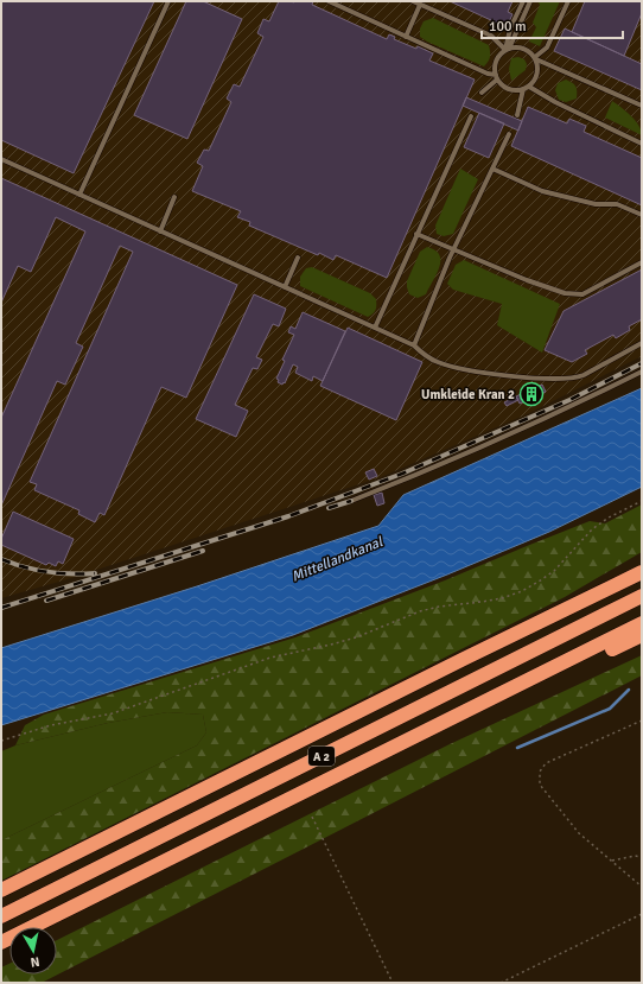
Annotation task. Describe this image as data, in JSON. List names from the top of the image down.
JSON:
{
  "streets": {
    "highway": ["A 2"]
  },
  "water": ["Mittellandkanal"],
  "places": {
    "building": ["Umkleide Kran 2"]
  },
  "scale_bar": "100 m",
  "north": "bottom"
}
